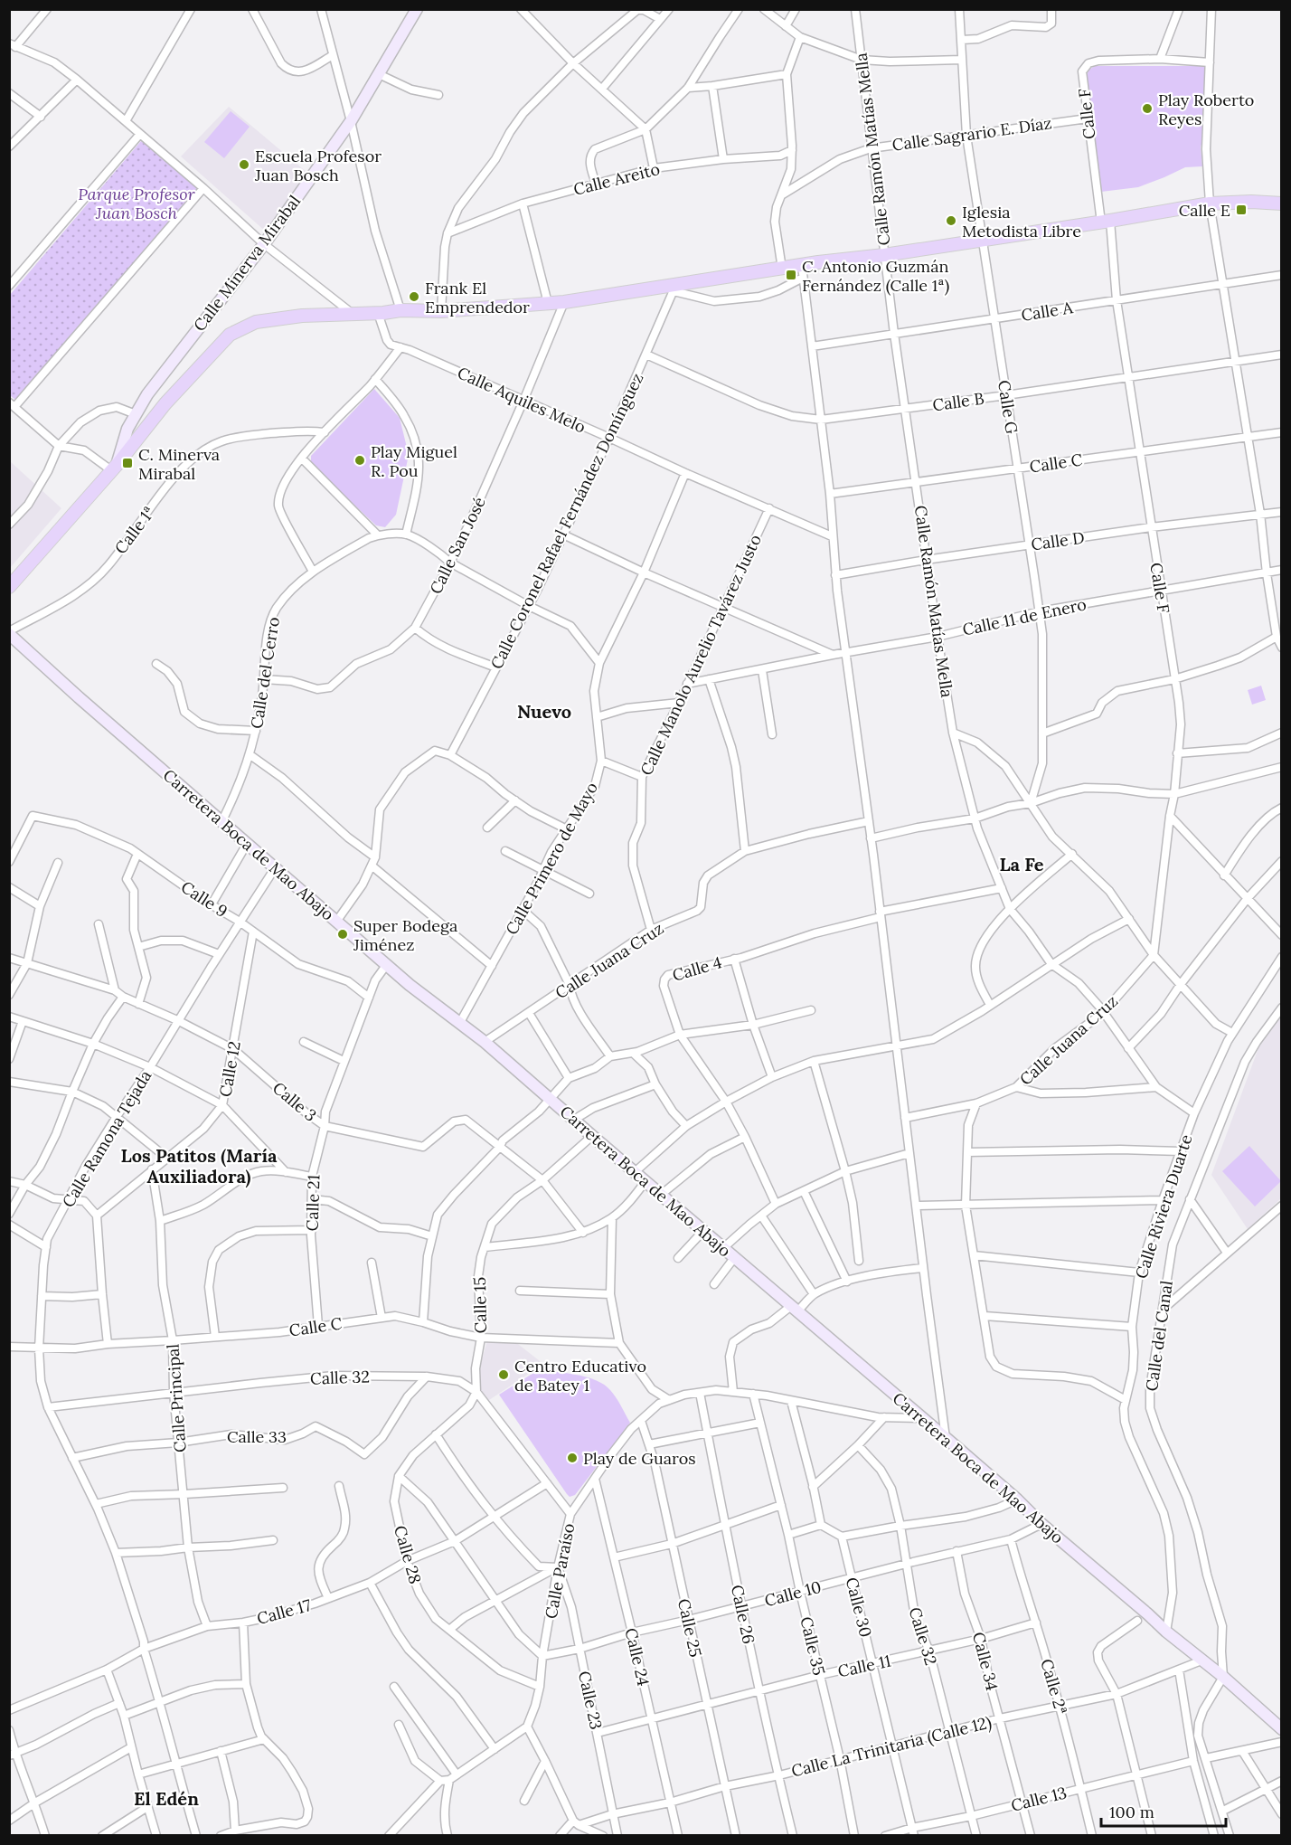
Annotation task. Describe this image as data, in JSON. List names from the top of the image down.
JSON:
{
  "streets": {
    "street": [
      "Calle F",
      "Calle Sagrario E. Díaz",
      "Calle Ramón Matías Mella",
      "Calle Areito",
      "Calle Minerva Mirabal",
      "Calle A",
      "Calle Aquiles Melo",
      "Calle B",
      "Calle G",
      "Calle C",
      "Calle Coronel Rafael Fernández Domínguez",
      "Calle 1ª",
      "Calle D",
      "Calle San José",
      "Calle 11 de Enero",
      "Calle Manolo Aurelio Tavárez Justo",
      "Calle del Cerro",
      "Carretera Boca de Mao Abajo",
      "Calle Primero de Mayo",
      "Calle 9",
      "Calle Juana Cruz",
      "Calle 4",
      "Calle 12",
      "Calle 3",
      "Calle Ramona Tejada",
      "Calle 21",
      "Calle Riviera Duarte",
      "Calle 15",
      "Calle del Canal",
      "Calle 32",
      "Calle Principal",
      "Calle 33",
      "Calle 28",
      "Calle Paraíso",
      "Calle 10",
      "Calle 30",
      "Calle 17",
      "Calle 26",
      "Calle 25",
      "Calle 35",
      "Calle 24",
      "Calle 34",
      "Calle 11",
      "Calle 2ª",
      "Calle 23",
      "Calle La Trinitaria (Calle 12)",
      "Calle 13"
    ]
  },
  "crossings": [
    ["Calle F", "Calle Sagrario E. Díaz"],
    ["Calle F", "Calle A"],
    ["Calle F", "Calle B"],
    ["Calle F", "Calle C"],
    ["Calle F", "Calle D"],
    ["Calle F", "Calle 11 de Enero"],
    ["Calle F", "Calle Juana Cruz"],
    ["Calle Sagrario E. Díaz", "Calle Ramón Matías Mella"],
    ["Calle Sagrario E. Díaz", "Calle G"],
    ["Calle Ramón Matías Mella", "Calle A"],
    ["Calle Ramón Matías Mella", "Calle B"],
    ["Calle Ramón Matías Mella", "Calle C"],
    ["Calle Ramón Matías Mella", "Calle D"],
    ["Calle Ramón Matías Mella", "Calle 11 de Enero"],
    ["Calle Ramón Matías Mella", "Calle Juana Cruz"],
    ["Calle Ramón Matías Mella", "Calle 4"],
    ["Calle Ramón Matías Mella", "Calle Riviera Duarte"],
    ["Calle A", "Calle G"],
    ["Calle Aquiles Melo", "Calle Coronel Rafael Fernández Domínguez"],
    ["Calle Aquiles Melo", "Calle San José"],
    ["Calle Aquiles Melo", "Calle Manolo Aurelio Tavárez Justo"],
    ["Calle Aquiles Melo", "Calle Primero de Mayo"],
    ["Calle B", "Calle G"],
    ["Calle B", "Calle Coronel Rafael Fernández Domínguez"],
    ["Calle G", "Calle C"],
    ["Calle G", "Calle D"],
    ["Calle G", "Calle 11 de Enero"],
    ["Calle C", "Calle Ramona Tejada"],
    ["Calle C", "Calle 21"],
    ["Calle C", "Calle 15"],
    ["Calle C", "Calle Principal"],
    ["Calle 1ª", "Carretera Boca de Mao Abajo"],
    ["Calle San José", "Calle del Cerro"],
    ["Calle 11 de Enero", "Calle Manolo Aurelio Tavárez Justo"],
    ["Calle Manolo Aurelio Tavárez Justo", "Calle Juana Cruz"],
    ["Calle del Cerro", "Carretera Boca de Mao Abajo"],
    ["Carretera Boca de Mao Abajo", "Calle Primero de Mayo"],
    ["Carretera Boca de Mao Abajo", "Calle Juana Cruz"],
    ["Carretera Boca de Mao Abajo", "Calle Ramona Tejada"],
    ["Carretera Boca de Mao Abajo", "Calle 21"],
    ["Carretera Boca de Mao Abajo", "Calle Riviera Duarte"],
    ["Carretera Boca de Mao Abajo", "Calle 15"],
    ["Carretera Boca de Mao Abajo", "Calle del Canal"],
    ["Carretera Boca de Mao Abajo", "Calle Paraíso"],
    ["Carretera Boca de Mao Abajo", "Calle 10"],
    ["Carretera Boca de Mao Abajo", "Calle La Trinitaria (Calle 12)"],
    ["Calle 9", "Calle 12"],
    ["Calle 9", "Calle Ramona Tejada"],
    ["Calle 9", "Calle 21"],
    ["Calle 12", "Calle 3"],
    ["Calle 12", "Calle Principal"],
    ["Calle 3", "Calle Ramona Tejada"],
    ["Calle 3", "Calle 21"],
    ["Calle 3", "Calle 15"],
    ["Calle Ramona Tejada", "Calle 32"],
    ["Calle Ramona Tejada", "Calle 33"],
    ["Calle Ramona Tejada", "Calle 17"],
    ["Calle 15", "Calle 32"],
    ["Calle 15", "Calle 28"],
    ["Calle 32", "Calle Principal"],
    ["Calle 32", "Calle 33"],
    ["Calle 32", "Calle 28"],
    ["Calle 32", "Calle Paraíso"],
    ["Calle 32", "Calle 10"],
    ["Calle 32", "Calle 17"],
    ["Calle 32", "Calle 11"],
    ["Calle 32", "Calle La Trinitaria (Calle 12)"],
    ["Calle 32", "Calle 13"],
    ["Calle Principal", "Calle 33"],
    ["Calle Principal", "Calle 17"],
    ["Calle 28", "Calle Paraíso"],
    ["Calle 28", "Calle 17"],
    ["Calle Paraíso", "Calle 10"],
    ["Calle Paraíso", "Calle 26"],
    ["Calle Paraíso", "Calle 25"],
    ["Calle Paraíso", "Calle 35"],
    ["Calle Paraíso", "Calle 24"],
    ["Calle Paraíso", "Calle 23"],
    ["Calle 10", "Calle 30"],
    ["Calle 10", "Calle 26"],
    ["Calle 10", "Calle 25"],
    ["Calle 10", "Calle 35"],
    ["Calle 10", "Calle 24"],
    ["Calle 10", "Calle 34"],
    ["Calle 10", "Calle 2ª"],
    ["Calle 10", "Calle 23"],
    ["Calle 30", "Calle 11"],
    ["Calle 30", "Calle La Trinitaria (Calle 12)"],
    ["Calle 30", "Calle 13"],
    ["Calle 26", "Calle 11"],
    ["Calle 26", "Calle La Trinitaria (Calle 12)"],
    ["Calle 25", "Calle 11"],
    ["Calle 25", "Calle La Trinitaria (Calle 12)"],
    ["Calle 35", "Calle 11"],
    ["Calle 35", "Calle La Trinitaria (Calle 12)"],
    ["Calle 24", "Calle 11"],
    ["Calle 24", "Calle La Trinitaria (Calle 12)"],
    ["Calle 34", "Calle 11"],
    ["Calle 34", "Calle La Trinitaria (Calle 12)"],
    ["Calle 34", "Calle 13"],
    ["Calle 11", "Calle 2ª"],
    ["Calle 11", "Calle 23"],
    ["Calle 2ª", "Calle La Trinitaria (Calle 12)"],
    ["Calle 2ª", "Calle 13"],
    ["Calle 23", "Calle La Trinitaria (Calle 12)"]
  ],
  "districts": [
    "Nuevo",
    "La Fe",
    "Los Patitos (María Auxiliadora)",
    "El Edén"
  ],
  "parks": ["Parque Profesor Juan Bosch"],
  "places": {
    "other": [
      "Play Roberto Reyes",
      "Escuela Profesor Juan Bosch",
      "Iglesia Metodista Libre",
      "Frank El Emprendedor",
      "Play Miguel R. Pou",
      "Super Bodega Jiménez",
      "Centro Educativo de Batey 1",
      "Play de Guaros"
    ],
    "transit": ["Calle E", "C. Antonio Guzmán Fernández (Calle 1ª)", "C. Minerva Mirabal"]
  },
  "scale_bar": "100 m"
}
